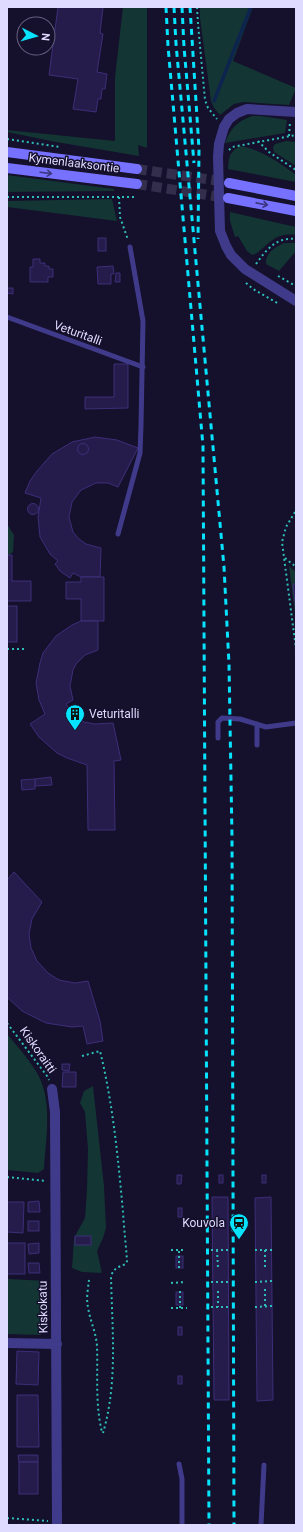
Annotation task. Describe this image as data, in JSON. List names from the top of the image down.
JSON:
{
  "streets": {
    "main road": ["Kymenlaaksontie"],
    "street": ["Kiskokatu"],
    "lane": ["Veturitalli"],
    "path": ["Kiskoraitti"]
  },
  "crossings": [
    ["Kiskoraitti", "Kiskokatu"]
  ],
  "places": {
    "building": ["Veturitalli"],
    "station": ["Kouvola"]
  },
  "north": "right"
}
